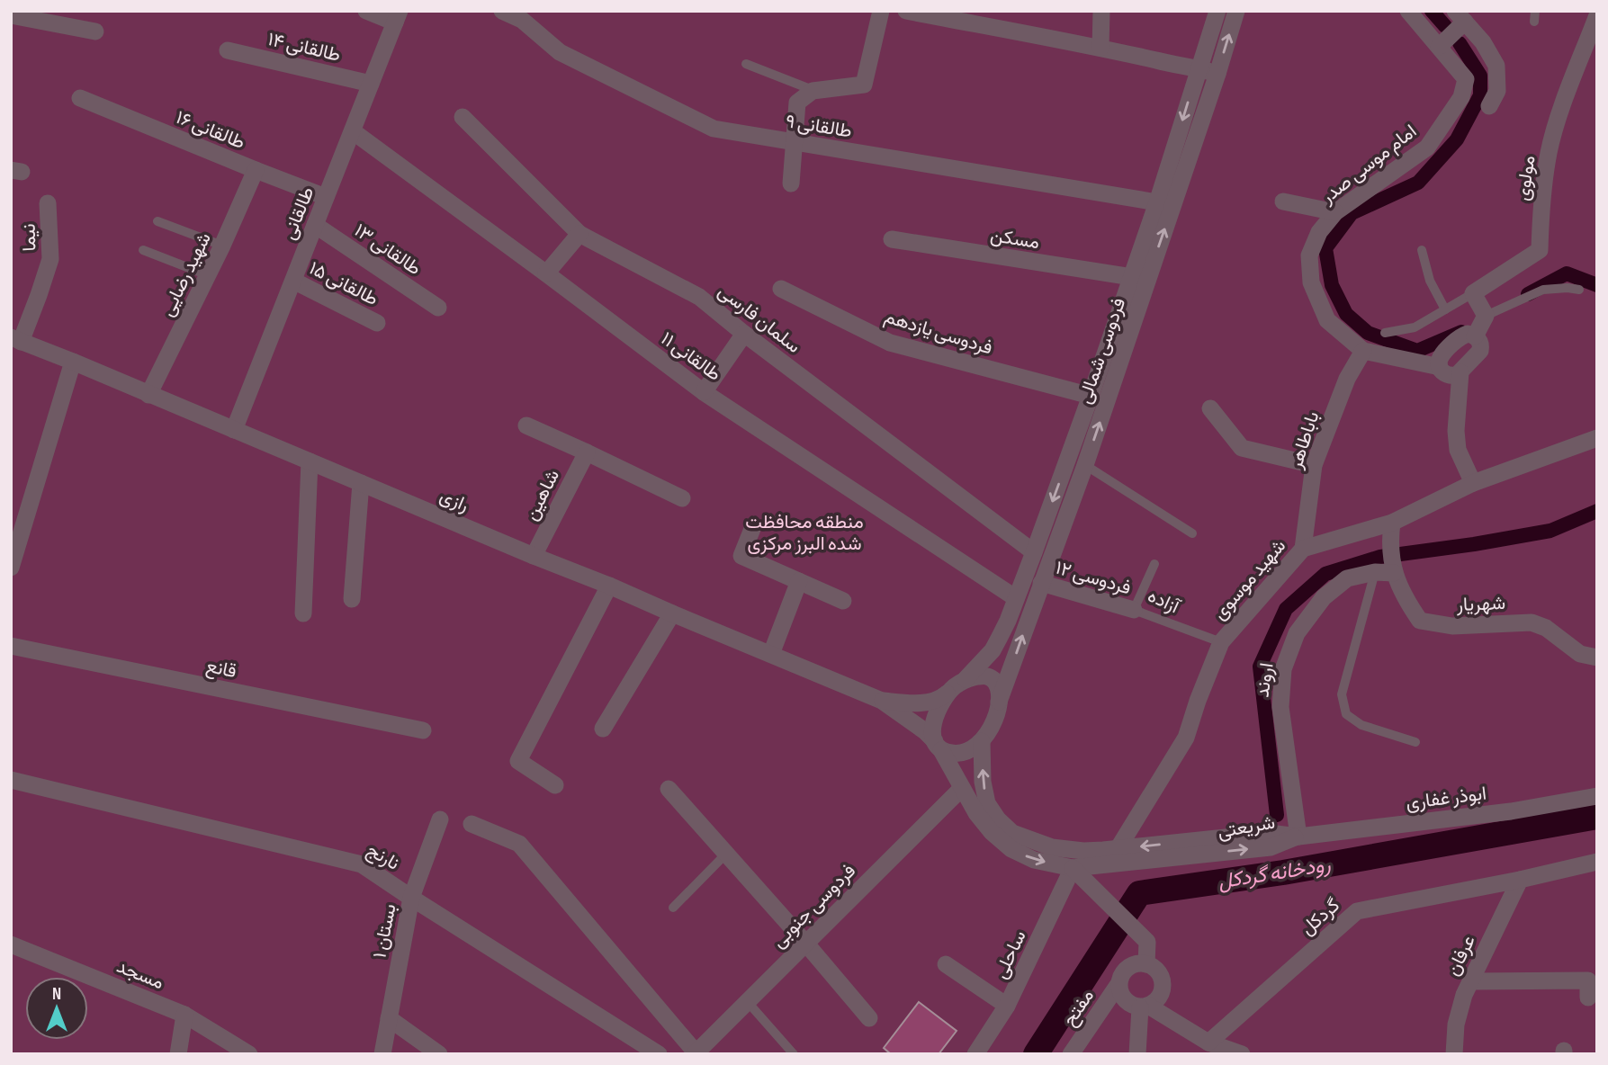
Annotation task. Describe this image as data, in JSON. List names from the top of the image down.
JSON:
{
  "streets": {
    "street": [
      "طالقانی ۱۴",
      "طالقانی ۹",
      "طالقانی ۱۶",
      "امام موسی صدر",
      "مولوی",
      "طالقانی",
      "نیما",
      "مسکن",
      "طالقانی ۱۳",
      "شهید رضایی",
      "طالقانی ۱۵",
      "سلمان فارسی",
      "فردوسی یازدهم",
      "فردوسی شمالی",
      "طالقانی ۱۱",
      "باباطاهر",
      "شاهین",
      "رازی",
      "فردوسی ۱۲",
      "شهید موسوی",
      "شهریار",
      "قانع",
      "اروند",
      "ابوذر غفاری",
      "شریعتی",
      "نارنج",
      "فردوسی جنوبی",
      "گردکل",
      "بستان ۱",
      "ساحلی",
      "عرفان",
      "مسجد",
      "مفتح"
    ],
    "lane": ["آزاده"]
  },
  "crossings": [
    ["طالقانی ۱۴", "طالقانی"],
    ["طالقانی ۹", "فردوسی شمالی"],
    ["طالقانی ۱۶", "طالقانی"],
    ["طالقانی ۱۶", "شهید رضایی"],
    ["امام موسی صدر", "باباطاهر"],
    ["طالقانی", "طالقانی ۱۳"],
    ["طالقانی", "طالقانی ۱۵"],
    ["طالقانی", "طالقانی ۱۱"],
    ["طالقانی", "رازی"],
    ["نیما", "رازی"],
    ["مسکن", "فردوسی شمالی"],
    ["شهید رضایی", "رازی"],
    ["سلمان فارسی", "فردوسی شمالی"],
    ["فردوسی یازدهم", "فردوسی شمالی"],
    ["فردوسی شمالی", "طالقانی ۱۱"],
    ["فردوسی شمالی", "فردوسی ۱۲"],
    ["فردوسی شمالی", "شریعتی"],
    ["باباطاهر", "شهید موسوی"],
    ["شاهین", "رازی"],
    ["فردوسی ۱۲", "آزاده"],
    ["شهید موسوی", "آزاده"],
    ["شهید موسوی", "شریعتی"],
    ["شهریار", "اروند"],
    ["اروند", "ابوذر غفاری"],
    ["اروند", "شریعتی"],
    ["ابوذر غفاری", "شریعتی"],
    ["شریعتی", "فردوسی جنوبی"],
    ["شریعتی", "ساحلی"],
    ["نارنج", "بستان ۱"],
    ["گردکل", "عرفان"]
  ],
  "water": ["رودخانه گردکل"],
  "parks": ["منطقه محافظت شده البرز مرکزی"],
  "north": "top"
}
